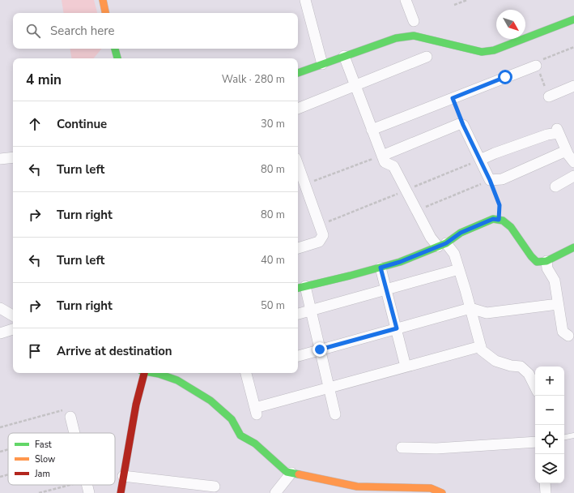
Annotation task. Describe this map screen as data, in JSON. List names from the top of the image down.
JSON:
{
  "legend": ["Fast", "Slow", "Jam"],
  "north": "bottom right",
  "page": {
    "search": "Search here",
    "heading": ["4 min", "Walk · 280 m"],
    "list": [
      ["Continue", "30 m"],
      ["Turn left", "80 m"],
      ["Turn right", "80 m"],
      ["Turn left", "40 m"],
      ["Turn right", "50 m"],
      "Arrive at destination"
    ],
    "map_buttons": ["+", "−"]
  }
}
